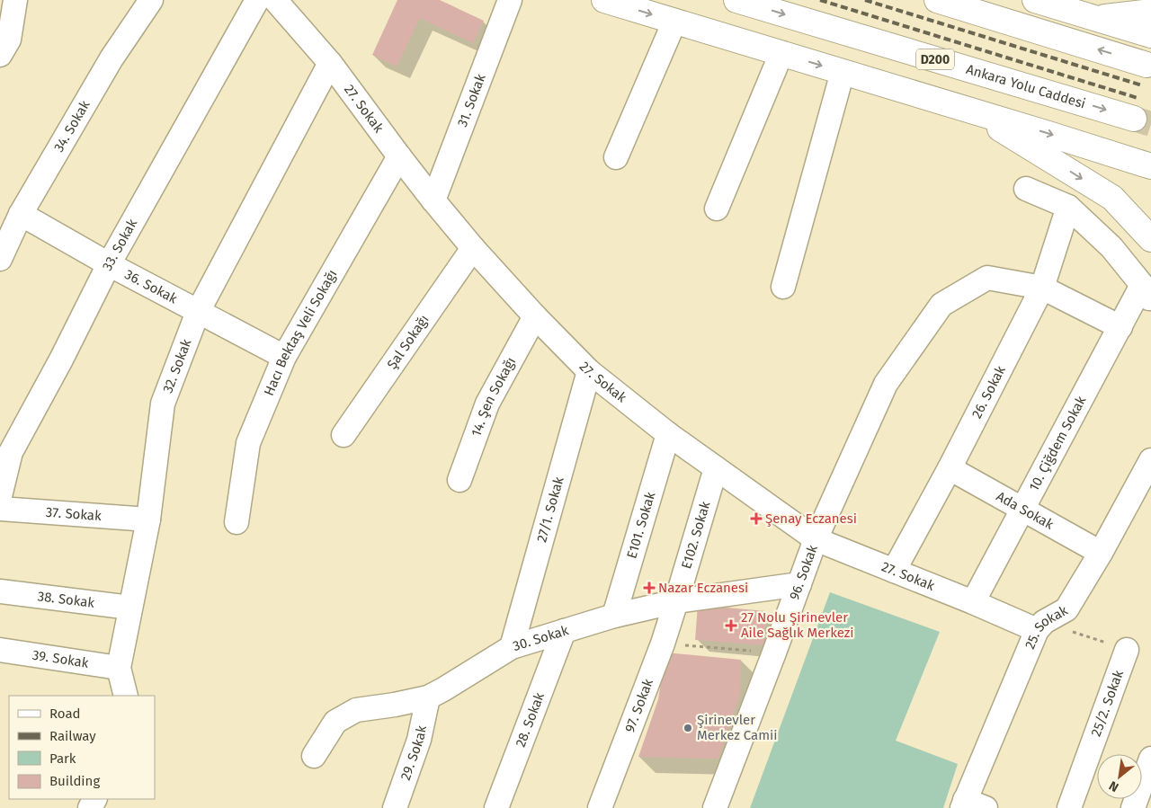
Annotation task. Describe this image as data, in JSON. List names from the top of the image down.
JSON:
{
  "streets": {
    "highway": ["D200", "Ankara Yolu Caddesi"],
    "street": [
      "31. Sokak",
      "27. Sokak",
      "34. Sokak",
      "33. Sokak",
      "36. Sokak",
      "Hacı Bektaş Veli Sokağı",
      "Şal Sokağı",
      "32. Sokak",
      "26. Sokak",
      "14. Şen Sokağı",
      "10. Çiğdem Sokak",
      "27/1. Sokak",
      "Ada Sokak",
      "37. Sokak",
      "E101. Sokak",
      "E102. Sokak",
      "96. Sokak",
      "38. Sokak",
      "25. Sokak",
      "30. Sokak",
      "39. Sokak",
      "25/2. Sokak",
      "97. Sokak",
      "28. Sokak",
      "29. Sokak"
    ]
  },
  "crossings": [
    ["31. Sokak", "27. Sokak"],
    ["27. Sokak", "Hacı Bektaş Veli Sokağı"],
    ["27. Sokak", "Şal Sokağı"],
    ["27. Sokak", "32. Sokak"],
    ["27. Sokak", "26. Sokak"],
    ["27. Sokak", "14. Şen Sokağı"],
    ["27. Sokak", "10. Çiğdem Sokak"],
    ["27. Sokak", "27/1. Sokak"],
    ["27. Sokak", "E101. Sokak"],
    ["27. Sokak", "E102. Sokak"],
    ["27. Sokak", "96. Sokak"],
    ["27. Sokak", "25. Sokak"],
    ["34. Sokak", "36. Sokak"],
    ["33. Sokak", "36. Sokak"],
    ["36. Sokak", "Hacı Bektaş Veli Sokağı"],
    ["36. Sokak", "32. Sokak"],
    ["32. Sokak", "37. Sokak"],
    ["32. Sokak", "38. Sokak"],
    ["32. Sokak", "39. Sokak"],
    ["26. Sokak", "Ada Sokak"],
    ["26. Sokak", "96. Sokak"],
    ["10. Çiğdem Sokak", "Ada Sokak"],
    ["10. Çiğdem Sokak", "96. Sokak"],
    ["27/1. Sokak", "30. Sokak"],
    ["Ada Sokak", "25. Sokak"],
    ["E101. Sokak", "30. Sokak"],
    ["E102. Sokak", "30. Sokak"],
    ["E102. Sokak", "97. Sokak"],
    ["96. Sokak", "30. Sokak"],
    ["30. Sokak", "97. Sokak"],
    ["30. Sokak", "28. Sokak"],
    ["30. Sokak", "29. Sokak"]
  ],
  "places": {
    "health": ["Şenay Eczanesi", "Nazar Eczanesi", "27 Nolu Şirinevler Aile Sağlık Merkezi"],
    "other": ["Şirinevler Merkez Camii"]
  },
  "legend": [
    "Road",
    "Railway",
    "Park",
    "Building"
  ],
  "north": "bottom left"
}
